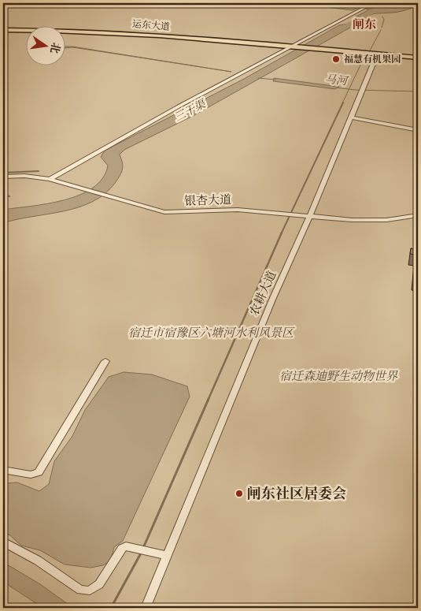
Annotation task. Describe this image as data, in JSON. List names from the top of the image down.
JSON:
{
  "streets": {
    "main road": ["运东大道"],
    "street": ["银杏大道", "农耕大道"]
  },
  "crossings": [
    ["运东大道", "农耕大道"],
    ["银杏大道", "农耕大道"]
  ],
  "districts": ["闸东"],
  "water": ["马河", "三干渠"],
  "parks": ["宿迁市宿豫区六塘河水利风景区", "宿迁森迪野生动物世界"],
  "places": ["福慧有机果园", "闸东社区居委会"],
  "north": "right"
}
